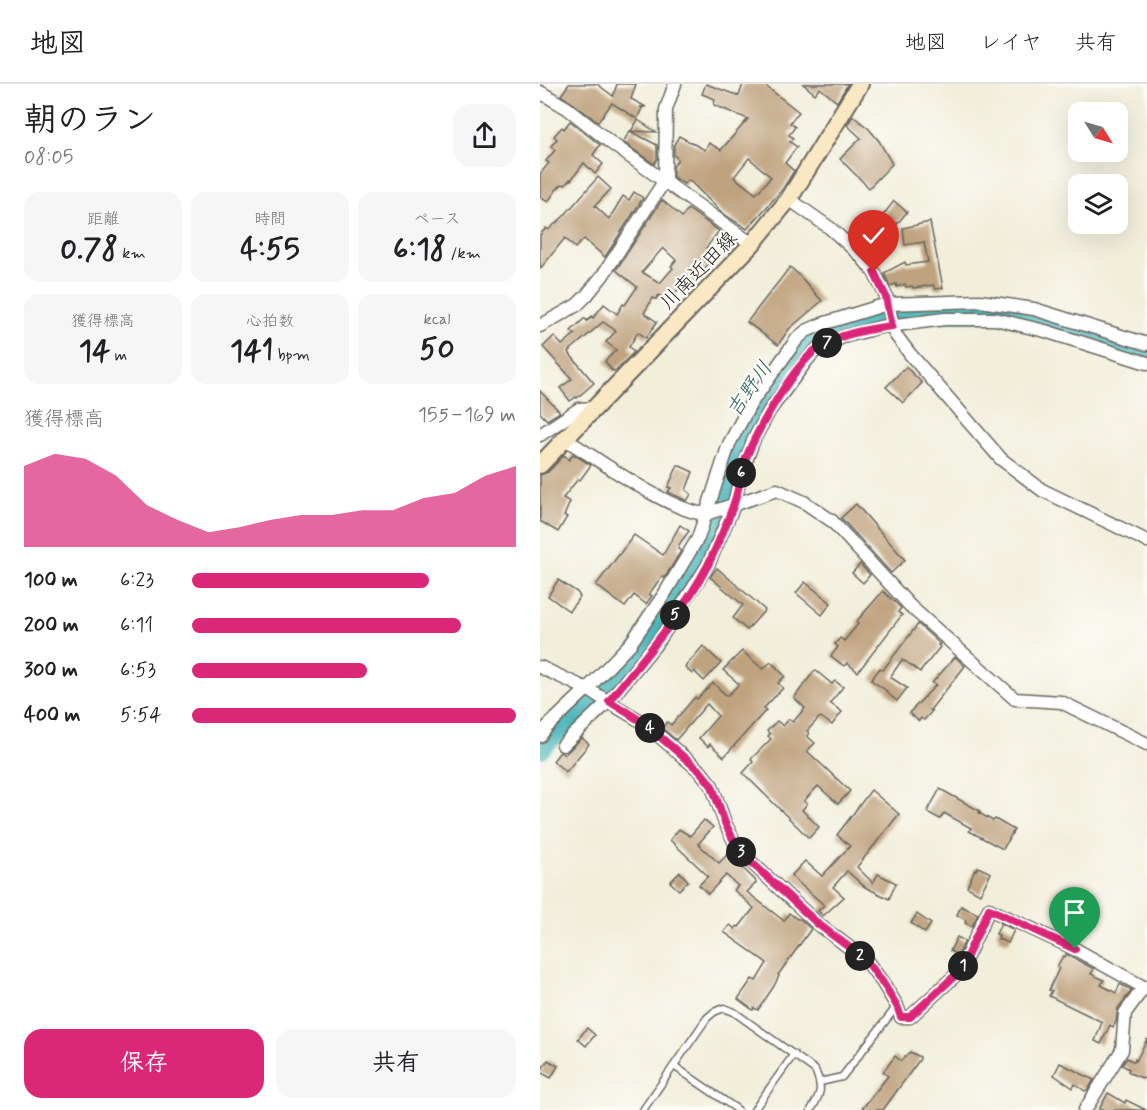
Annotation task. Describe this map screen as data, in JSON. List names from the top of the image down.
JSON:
{
  "streets": {
    "main road": ["川南近田線"]
  },
  "water": ["吉野川"],
  "north": "bottom right",
  "page": {
    "header": "地図",
    "nav": ["地図", "レイヤ", "共有"],
    "heading": ["朝のラン", "08:05"],
    "stats": [
      ["距離", "0.78 km"],
      ["時間", "4:55"],
      ["ペース", "6:18 /km"],
      ["獲得標高", "14 m"],
      ["心拍数", "141 bpm"],
      ["kcal", "50"]
    ],
    "pins": [
      "7",
      "6",
      "5",
      "4",
      "3",
      "2",
      "1"
    ],
    "chart": ["獲得標高", "155–169 m"],
    "list": [
      {
        "name": "100 m",
        "note": "6:23"
      },
      {
        "name": "200 m",
        "note": "6:11"
      },
      {
        "name": "300 m",
        "note": "6:53"
      },
      {
        "name": "400 m",
        "note": "5:54"
      }
    ],
    "buttons": ["保存", "共有"]
  }
}
